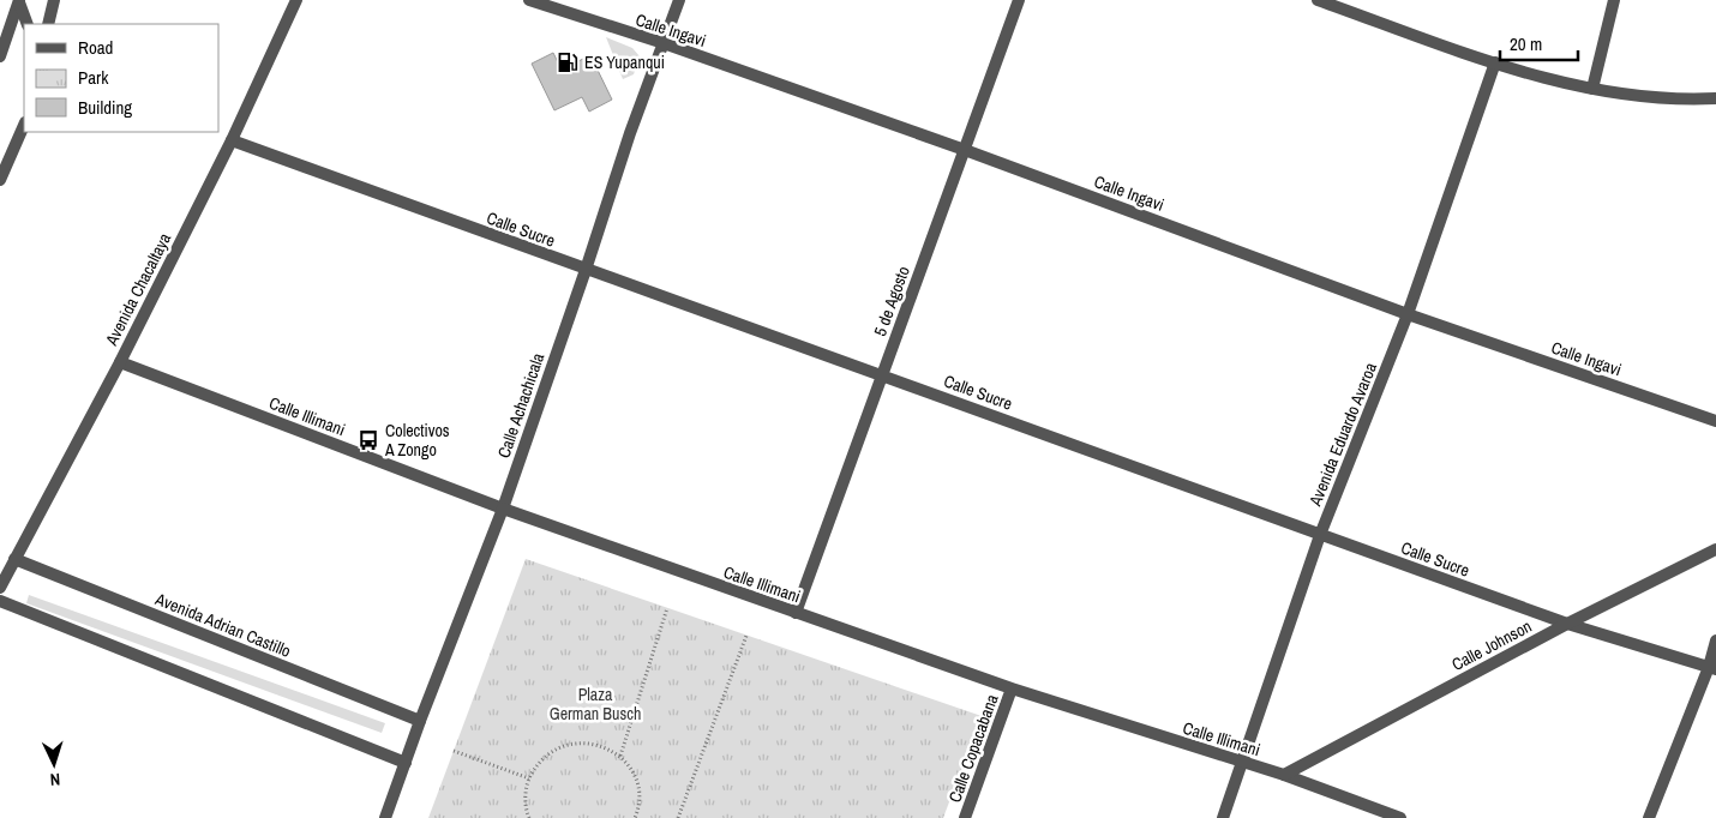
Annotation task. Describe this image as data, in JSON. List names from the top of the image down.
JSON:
{
  "streets": {
    "street": [
      "Calle Ingavi",
      "Calle Sucre",
      "Avenida Chacaltaya",
      "5 de Agosto",
      "Calle Achachicala",
      "Calle Illimani",
      "Avenida Eduardo Avaroa",
      "Avenida Adrian Castillo",
      "Calle Johnson",
      "Calle Copacabana"
    ]
  },
  "crossings": [
    ["Calle Ingavi", "5 de Agosto"],
    ["Calle Ingavi", "Calle Achachicala"],
    ["Calle Ingavi", "Avenida Eduardo Avaroa"],
    ["Calle Sucre", "Avenida Chacaltaya"],
    ["Calle Sucre", "5 de Agosto"],
    ["Calle Sucre", "Calle Achachicala"],
    ["Calle Sucre", "Avenida Eduardo Avaroa"],
    ["Calle Sucre", "Calle Johnson"],
    ["Avenida Chacaltaya", "Calle Illimani"],
    ["Avenida Chacaltaya", "Avenida Adrian Castillo"],
    ["5 de Agosto", "Calle Illimani"],
    ["Calle Achachicala", "Calle Illimani"],
    ["Calle Achachicala", "Avenida Adrian Castillo"],
    ["Calle Illimani", "Avenida Eduardo Avaroa"],
    ["Calle Illimani", "Calle Johnson"],
    ["Calle Illimani", "Calle Copacabana"]
  ],
  "parks": ["Plaza German Busch"],
  "places": {
    "fuel station": ["ES Yupanqui"],
    "bus stop": ["Colectivos A Zongo"]
  },
  "legend": ["Road", "Park", "Building"],
  "scale_bar": "20 m",
  "north": "bottom"
}
